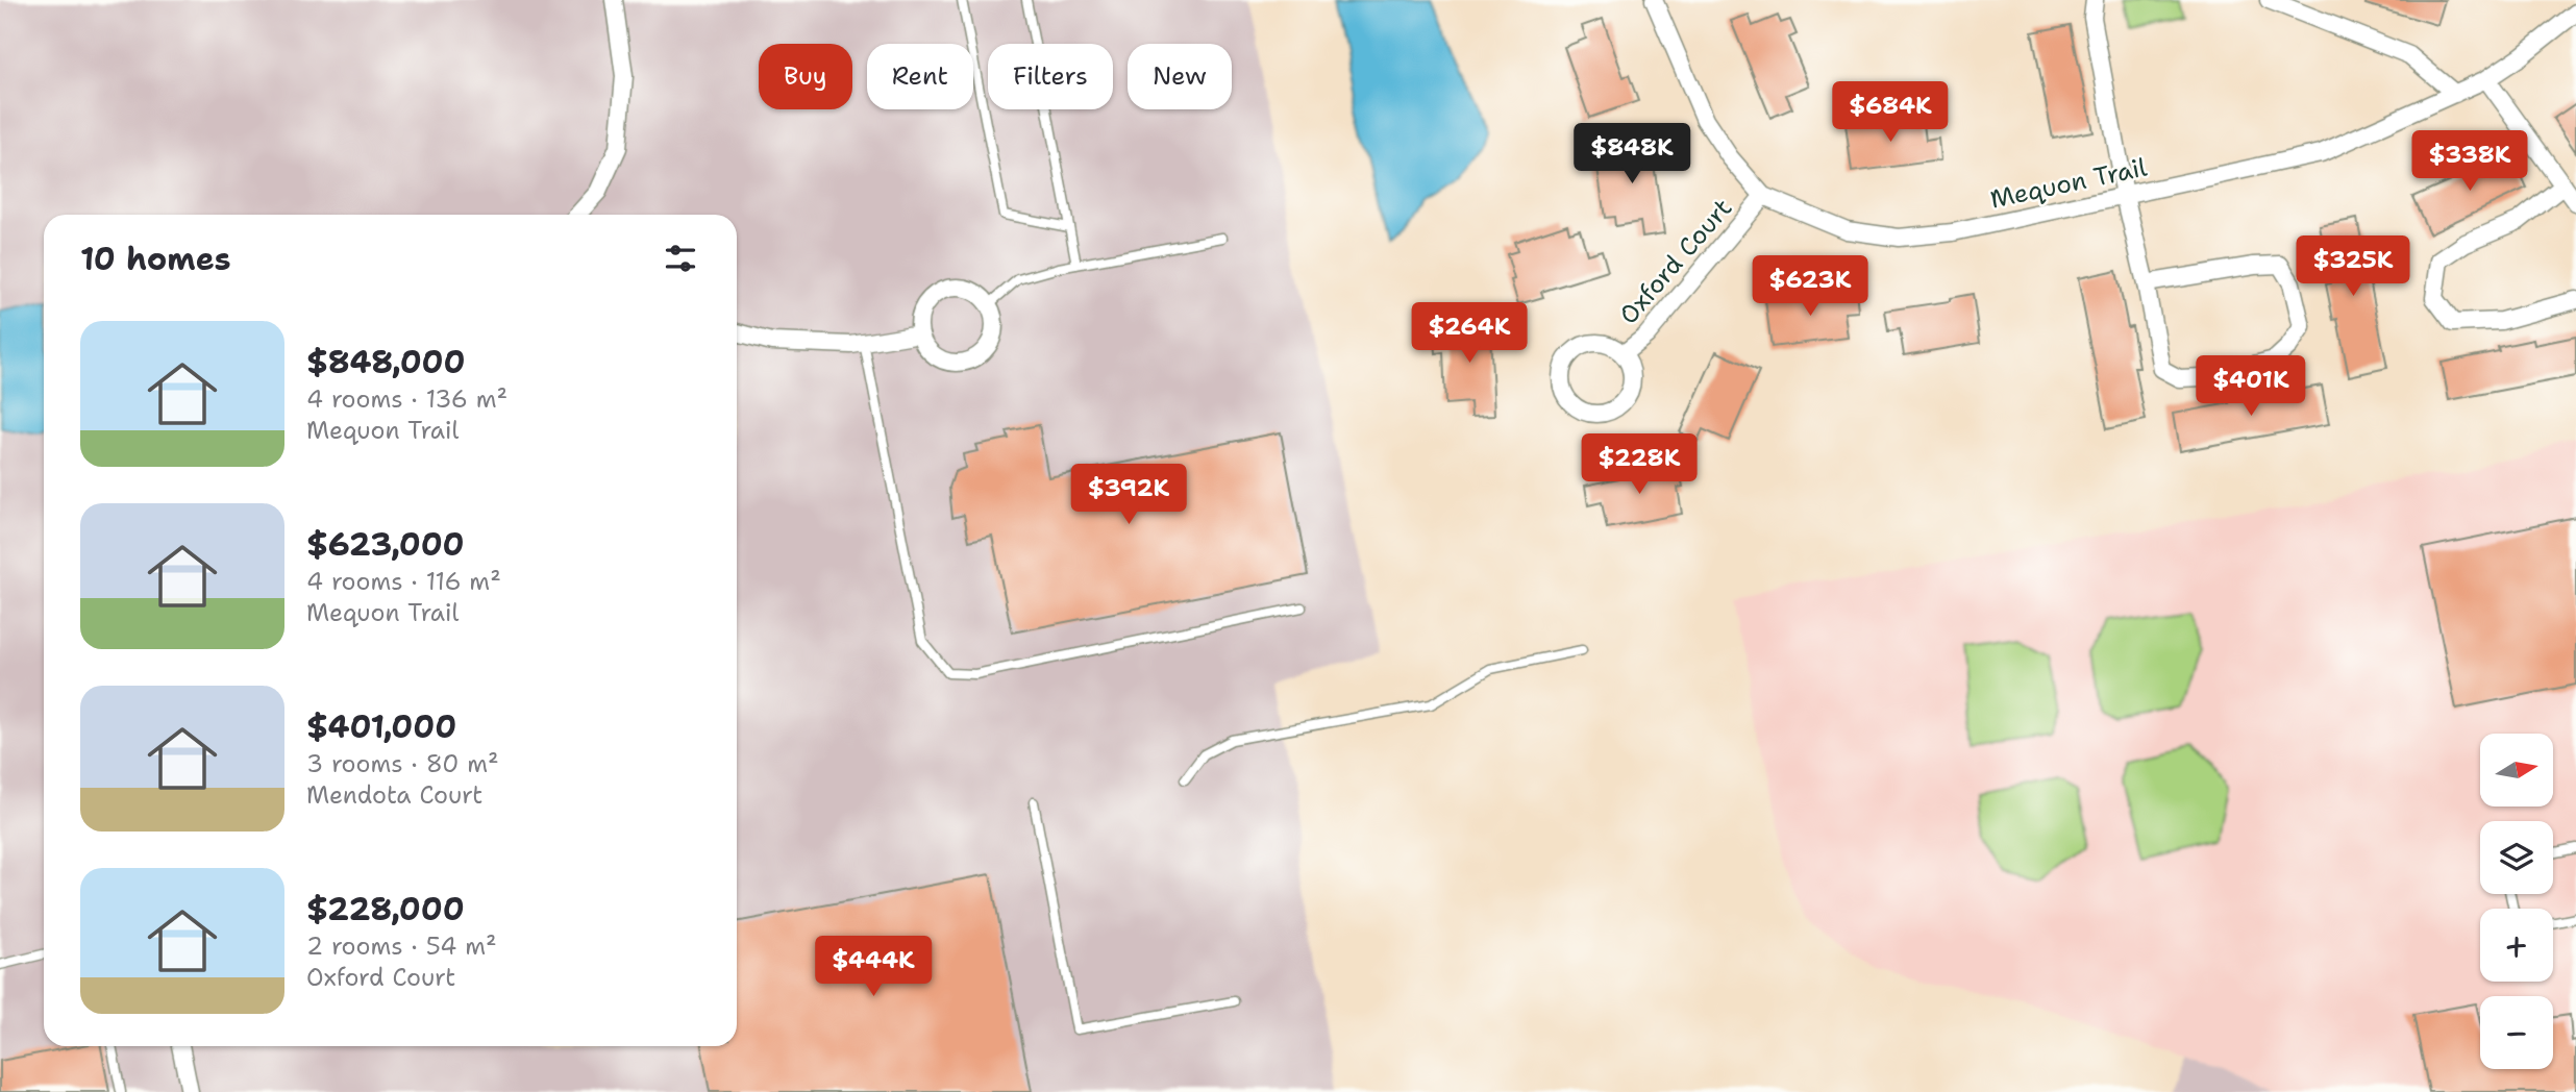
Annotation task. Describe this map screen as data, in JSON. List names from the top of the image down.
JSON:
{
  "streets": {
    "street": ["Mequon Trail", "Oxford Court"]
  },
  "crossings": [
    ["Mequon Trail", "Oxford Court"]
  ],
  "north": "right",
  "page": {
    "chip": [
      "Buy",
      "Rent",
      "Filters",
      "New"
    ],
    "price": [
      "$684K",
      "$848K",
      "$338K",
      "$325K",
      "$623K",
      "$264K",
      "$401K",
      "$228K",
      "$392K",
      "$444K"
    ],
    "heading": "10 homes",
    "list": [
      {
        "name": "$848,000",
        "note": "4 rooms · 136 m² · Mequon Trail"
      },
      {
        "name": "$623,000",
        "note": "4 rooms · 116 m² · Mequon Trail"
      },
      {
        "name": "$401,000",
        "note": "3 rooms · 80 m² · Mendota Court"
      },
      {
        "name": "$228,000",
        "note": "2 rooms · 54 m² · Oxford Court"
      }
    ],
    "map_buttons": ["+", "−"]
  }
}
